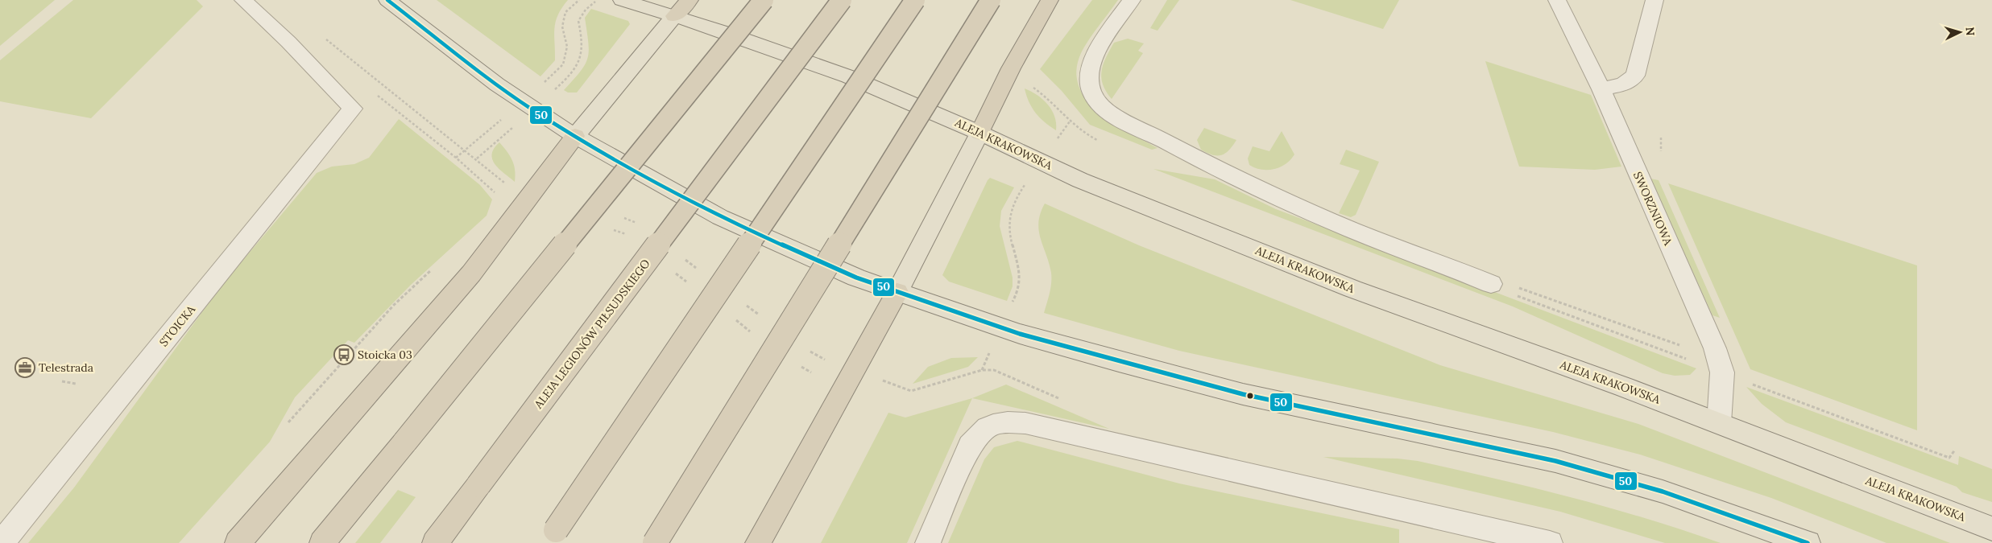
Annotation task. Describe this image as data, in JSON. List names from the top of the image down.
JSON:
{
  "streets": {
    "highway": ["ALEJA LEGIONÓW PIŁSUDSKIEGO"],
    "main road": ["ALEJA KRAKOWSKA"],
    "street": ["SWORZNIOWA", "STOICKA"]
  },
  "crossings": [
    ["ALEJA KRAKOWSKA", "SWORZNIOWA"]
  ],
  "places": {
    "bus stop": ["Stoicka 03"],
    "office": ["Telestrada"]
  },
  "lines": ["transit line 50"],
  "north": "right"
}
